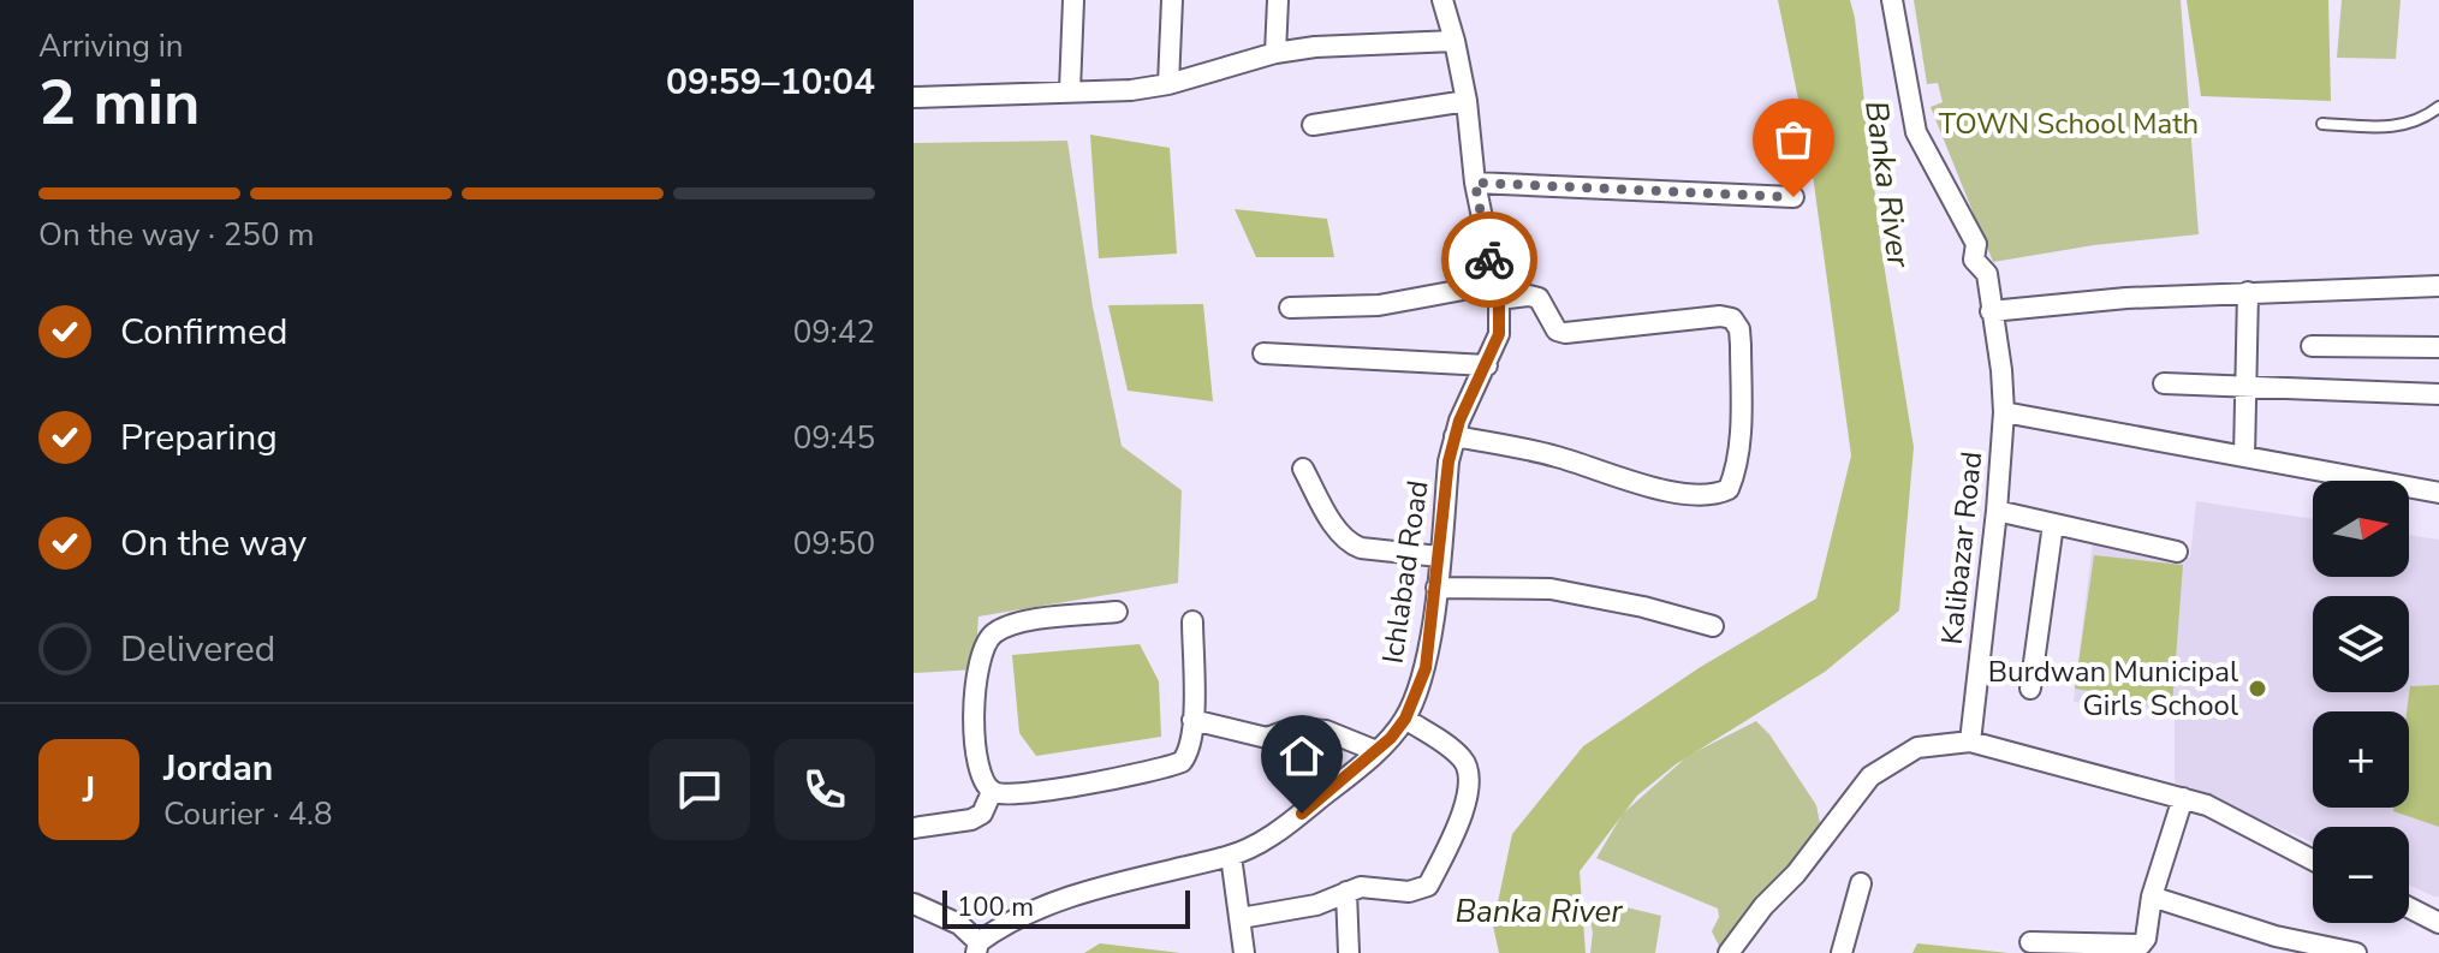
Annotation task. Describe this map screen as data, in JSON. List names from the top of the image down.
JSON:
{
  "streets": {
    "street": ["Kalibazar Road", "Ichlabad Road"]
  },
  "water": ["Banka River"],
  "parks": ["TOWN School Math"],
  "places": ["Burdwan Municipal Girls School"],
  "scale_bar": "100 m",
  "north": "right",
  "page": {
    "heading": ["2 min", "Arriving in", "09:59–10:04"],
    "panel": ["Jordan", "Courier · 4.8"],
    "bar": "On the way · 250 m",
    "list": [
      ["Confirmed", "09:42"],
      ["Preparing", "09:45"],
      ["On the way", "09:50"],
      "Delivered"
    ],
    "map_buttons": ["+", "−"],
    "round": "J",
    "scale": "100 m"
  }
}
